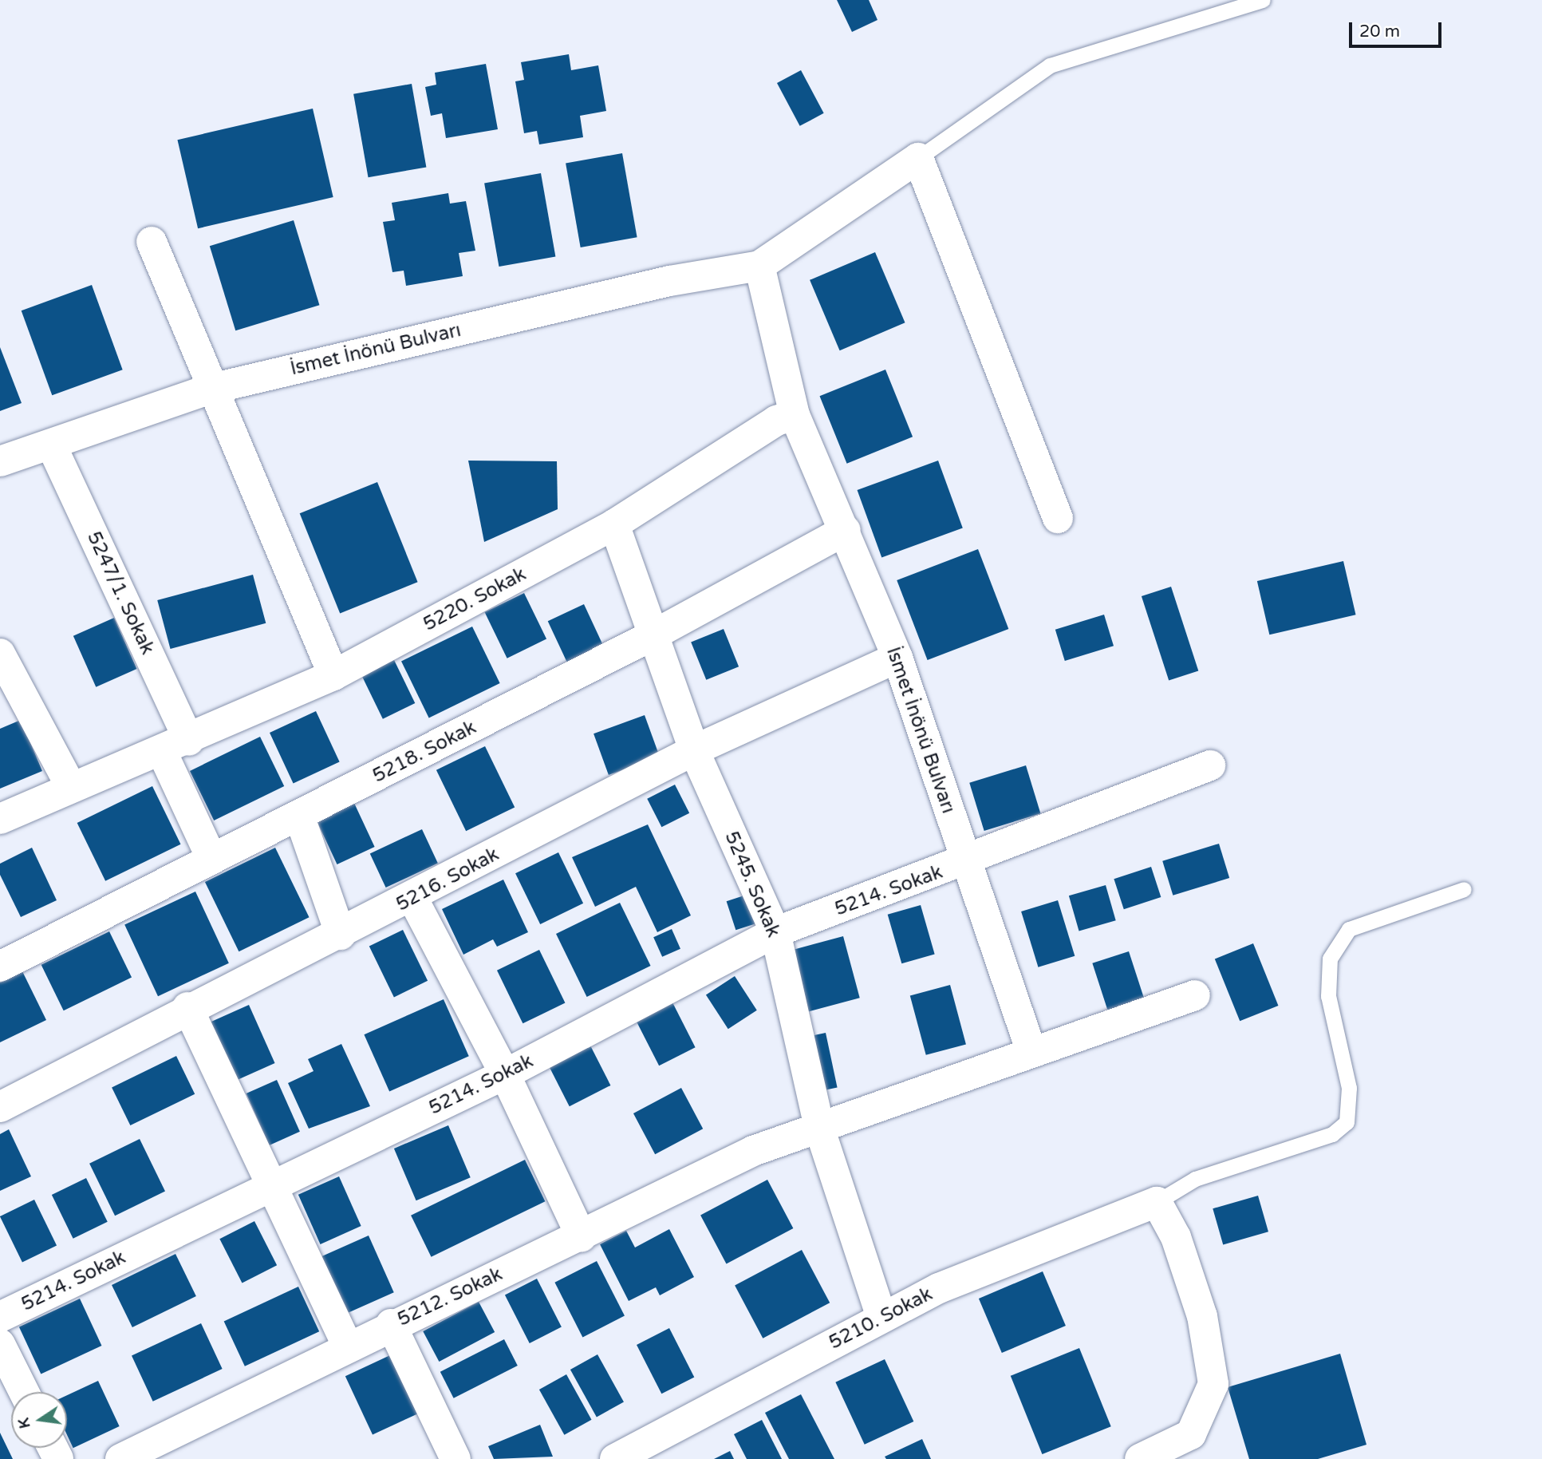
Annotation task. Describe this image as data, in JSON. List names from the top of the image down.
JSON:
{
  "streets": {
    "street": [
      "İsmet İnönü Bulvarı",
      "5247/1. Sokak",
      "5220. Sokak",
      "5218. Sokak",
      "5216. Sokak",
      "5245. Sokak",
      "5214. Sokak",
      "5212. Sokak",
      "5210. Sokak"
    ]
  },
  "crossings": [
    ["İsmet İnönü Bulvarı", "5247/1. Sokak"],
    ["İsmet İnönü Bulvarı", "5220. Sokak"],
    ["İsmet İnönü Bulvarı", "5218. Sokak"],
    ["İsmet İnönü Bulvarı", "5216. Sokak"],
    ["İsmet İnönü Bulvarı", "5214. Sokak"],
    ["İsmet İnönü Bulvarı", "5212. Sokak"],
    ["5247/1. Sokak", "5220. Sokak"],
    ["5247/1. Sokak", "5218. Sokak"],
    ["5220. Sokak", "5245. Sokak"],
    ["5218. Sokak", "5245. Sokak"],
    ["5216. Sokak", "5245. Sokak"],
    ["5245. Sokak", "5214. Sokak"],
    ["5245. Sokak", "5212. Sokak"],
    ["5245. Sokak", "5210. Sokak"]
  ],
  "scale_bar": "20 m",
  "north": "left"
}
